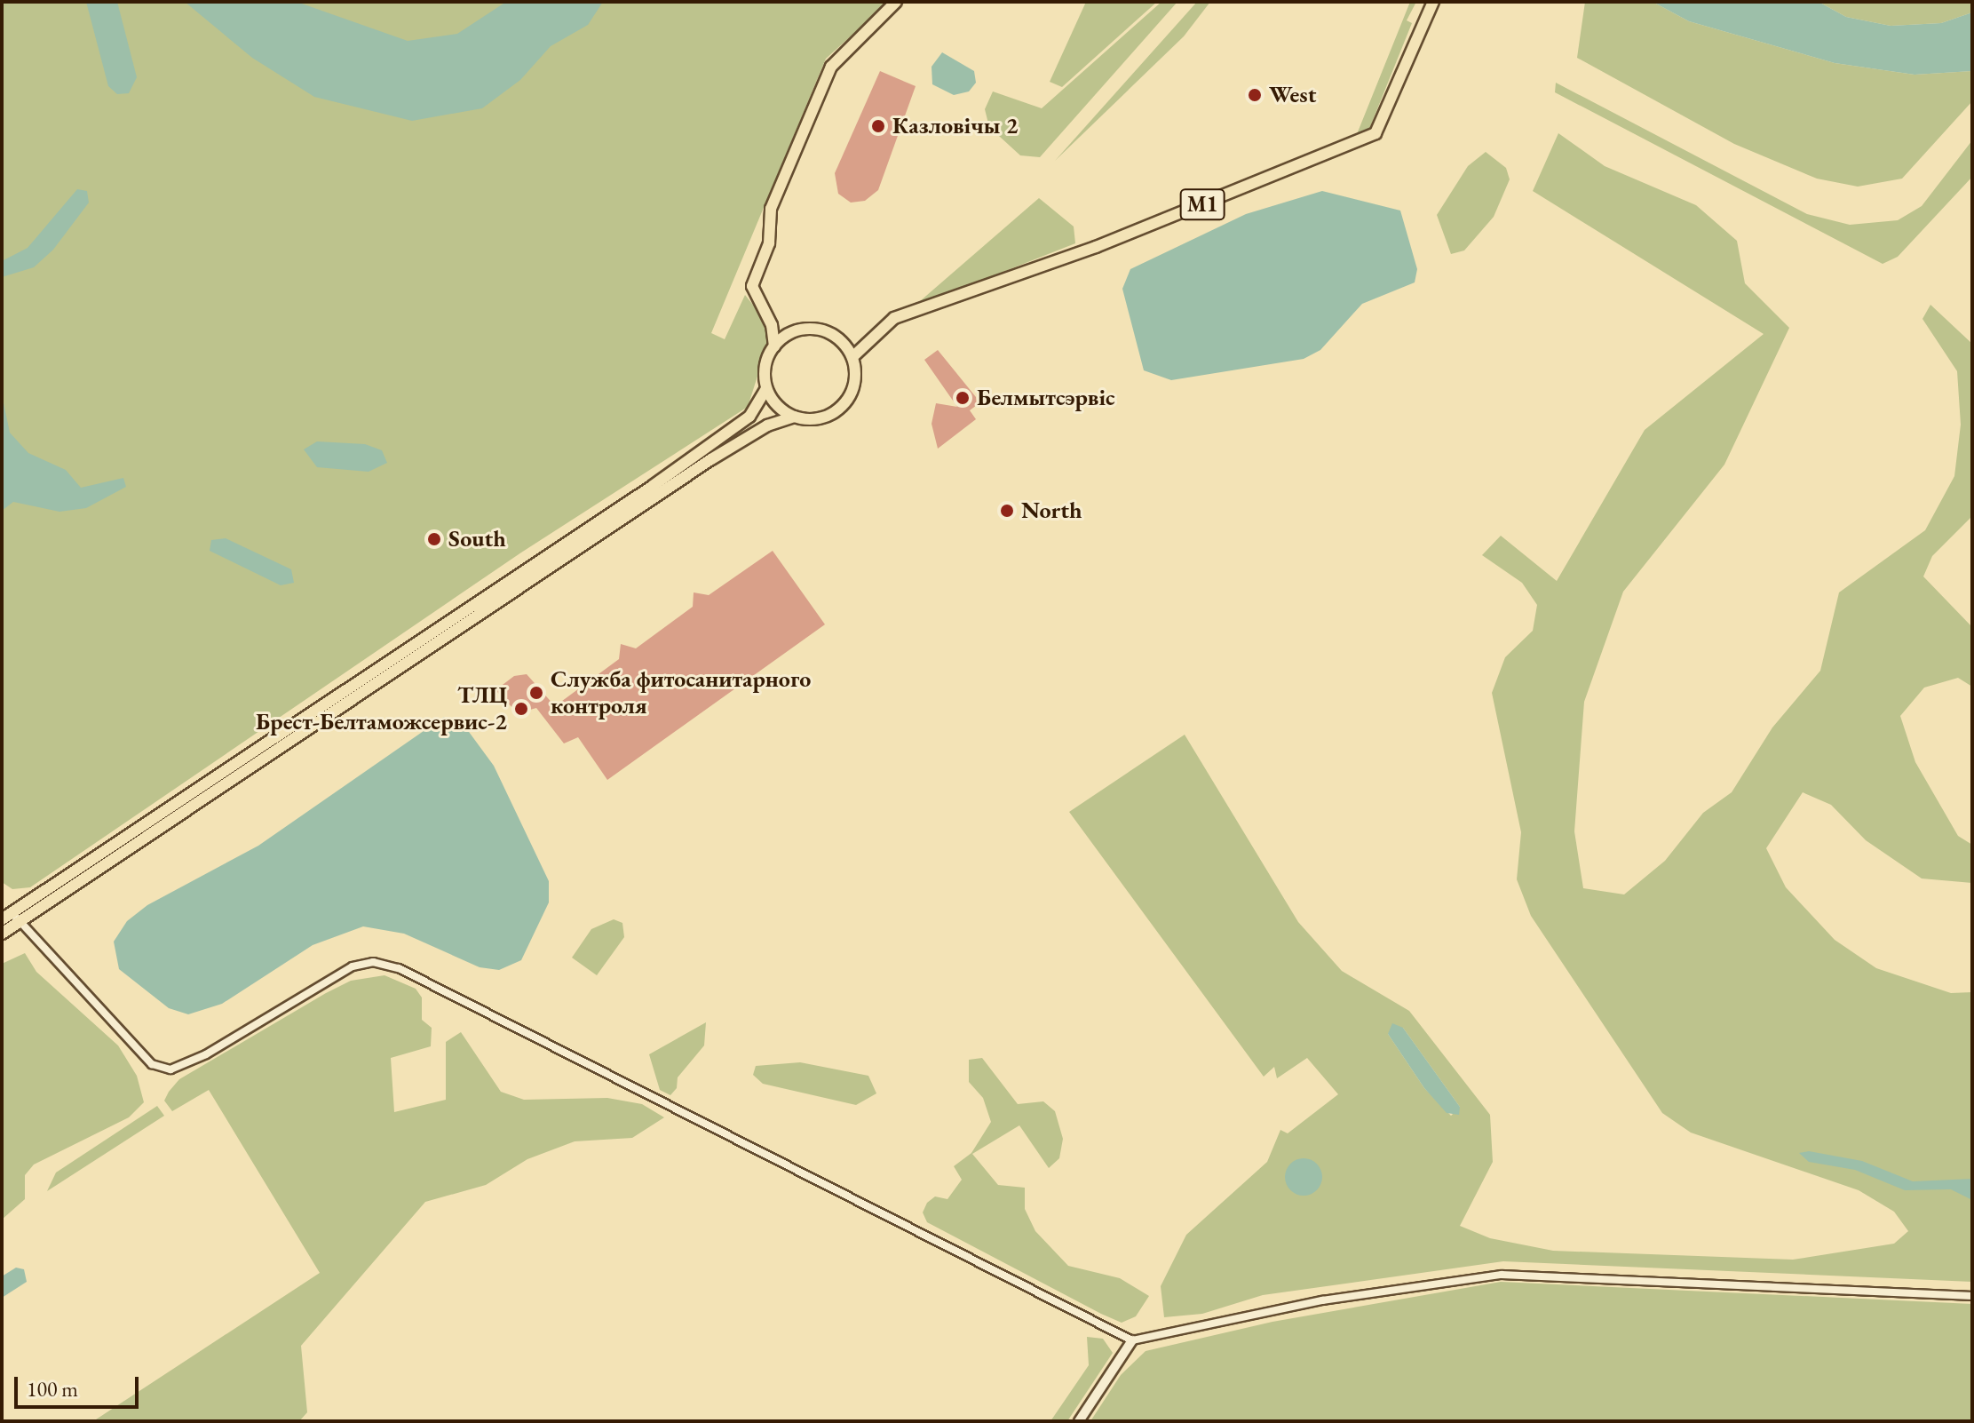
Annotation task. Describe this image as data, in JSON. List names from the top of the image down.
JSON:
{
  "streets": {
    "highway": ["М1"]
  },
  "places": [
    "West",
    "Казловічы 2",
    "Белмытсэрвіс",
    "North",
    "South",
    "Служба фитосанитарного контроля",
    "ТЛЦ Брест-Белтаможсервис-2"
  ],
  "scale_bar": "100 m"
}
